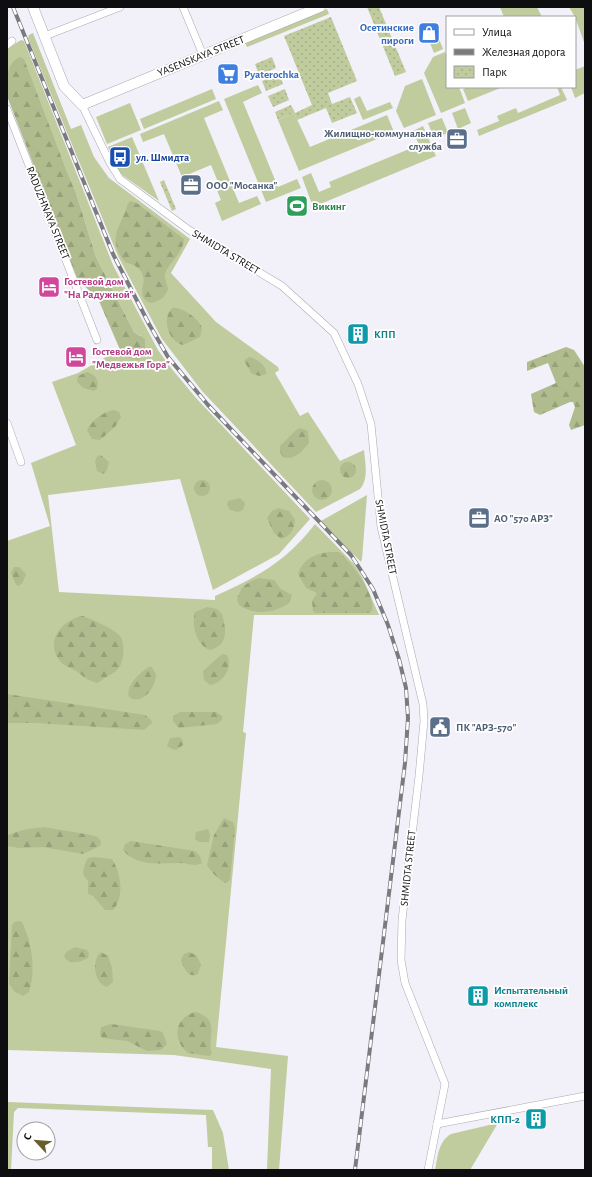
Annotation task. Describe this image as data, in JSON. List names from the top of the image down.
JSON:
{
  "streets": {
    "street": ["YASENSKAYA STREET", "RADUZHNAYA STREET", "SHMIDTA STREET"]
  },
  "crossings": [
    ["YASENSKAYA STREET", "SHMIDTA STREET"]
  ],
  "places": {
    "shop": ["Осетинские пироги"],
    "supermarket": ["Pyaterochka"],
    "office": ["Жилищно-коммунальная служба", "ООО \"Мосанка\"", "АО \"570 АРЗ\""],
    "bus stop": ["ул. Шмидта"],
    "sports": ["Викинг"],
    "hotel": ["Гостевой дом \"На Радужной\"", "Гостевой дом \"Медвежья Гора\""],
    "building": ["КПП", "Испытательный комплекс", "КПП-2"],
    "public building": ["ПК \"АРЗ-570\""]
  },
  "legend": ["Улица", "Железная дорога", "Парк"],
  "north": "top left"
}
